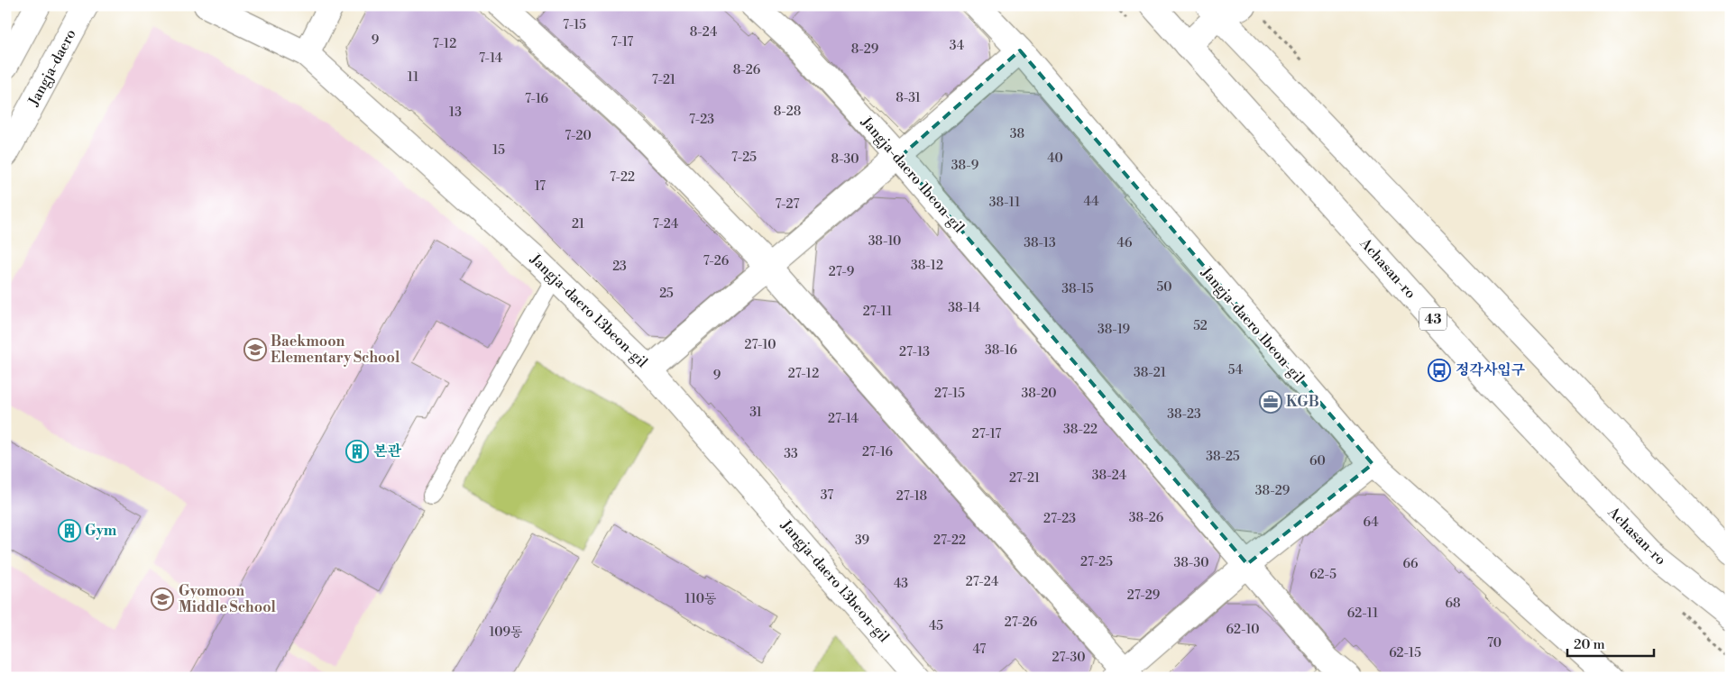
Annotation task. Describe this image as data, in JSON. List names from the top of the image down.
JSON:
{
  "streets": {
    "street": [
      "Jangja-daero",
      "Jangja-daero 1beon-gil",
      "Achasan-ro",
      "Jangja-daero 13beon-gil",
      "43"
    ]
  },
  "places": {
    "school or university": ["Baekmoon Elementary School", "Gyomoon Middle School"],
    "bus stop": ["정각사입구"],
    "office": ["KGB"],
    "building": ["본관", "Gym"]
  },
  "house_numbers": [
    "7-15",
    "8-24",
    "9",
    "7-17",
    "7-12",
    "34",
    "8-29",
    "7-14",
    "8-26",
    "11",
    "7-21",
    "8-31",
    "7-16",
    "8-28",
    "13",
    "7-23",
    "38",
    "7-20",
    "15",
    "7-25",
    "40",
    "8-30",
    "38-9",
    "7-22",
    "17",
    "44",
    "38-11",
    "7-27",
    "21",
    "7-24",
    "38-10",
    "38-13",
    "46",
    "7-26",
    "38-12",
    "23",
    "27-9",
    "50",
    "38-15",
    "25",
    "38-14",
    "27-11",
    "52",
    "38-19",
    "27-10",
    "38-16",
    "27-13",
    "54",
    "38-21",
    "27-12",
    "9",
    "27-15",
    "38-20",
    "31",
    "38-23",
    "27-14",
    "38-22",
    "27-17",
    "27-16",
    "33",
    "38-25",
    "60",
    "38-24",
    "27-21",
    "38-29",
    "37",
    "27-18",
    "38-26",
    "27-23",
    "64",
    "39",
    "27-22",
    "27-25",
    "38-30",
    "66",
    "62-5",
    "27-24",
    "43",
    "27-29",
    "110동",
    "68",
    "62-11",
    "27-26",
    "45",
    "62-10",
    "109동",
    "70",
    "47",
    "62-15",
    "27-30"
  ],
  "scale_bar": "20 m"
}
